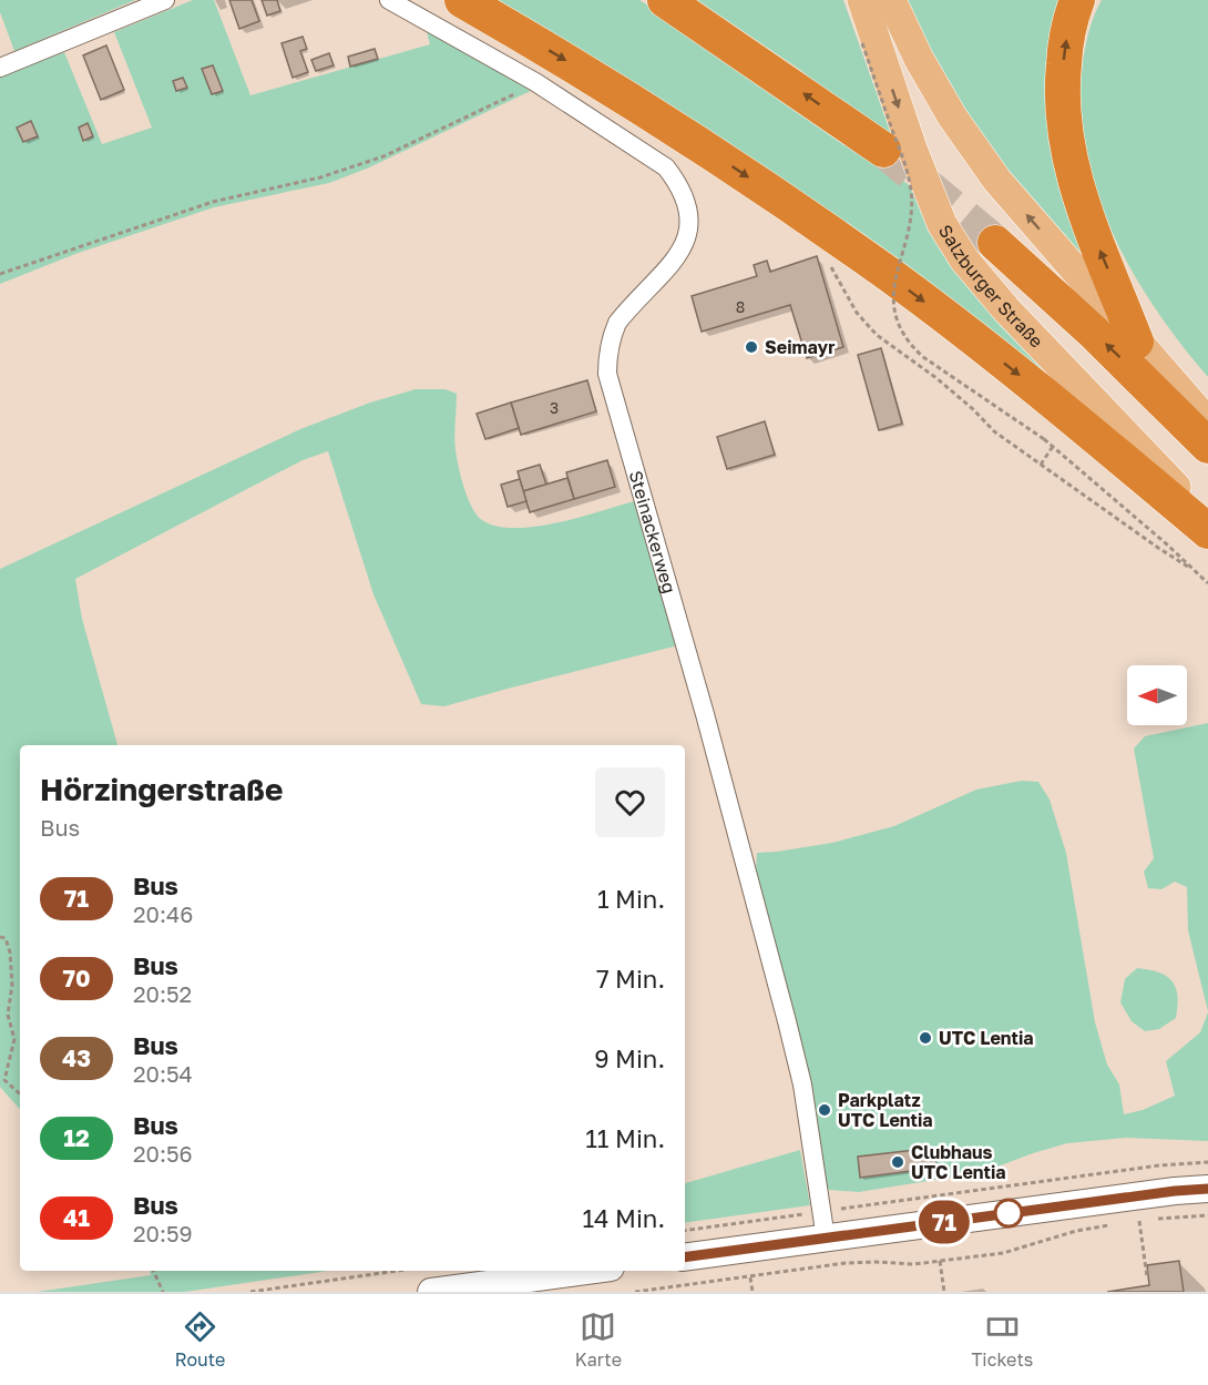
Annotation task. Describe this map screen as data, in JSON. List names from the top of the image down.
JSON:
{
  "streets": {
    "main road": ["Salzburger Straße"],
    "street": ["Steinackerweg"]
  },
  "places": [
    "Seimayr",
    "UTC Lentia",
    "Parkplatz UTC Lentia",
    "Clubhaus UTC Lentia"
  ],
  "lines": ["bus line 71"],
  "house_numbers": ["8", "3"],
  "north": "left",
  "page": {
    "on_map": "71",
    "heading": ["Hörzingerstraße", "Bus"],
    "list": [
      {
        "mark": "71",
        "name": "Bus",
        "note": "20:46",
        "value": "1 Min."
      },
      {
        "mark": "70",
        "name": "Bus",
        "note": "20:52",
        "value": "7 Min."
      },
      {
        "mark": "43",
        "name": "Bus",
        "note": "20:54",
        "value": "9 Min."
      },
      {
        "mark": "12",
        "name": "Bus",
        "note": "20:56",
        "value": "11 Min."
      },
      {
        "mark": "41",
        "name": "Bus",
        "note": "20:59",
        "value": "14 Min."
      }
    ],
    "tabs": ["Route", "Karte", "Tickets"]
  }
}
